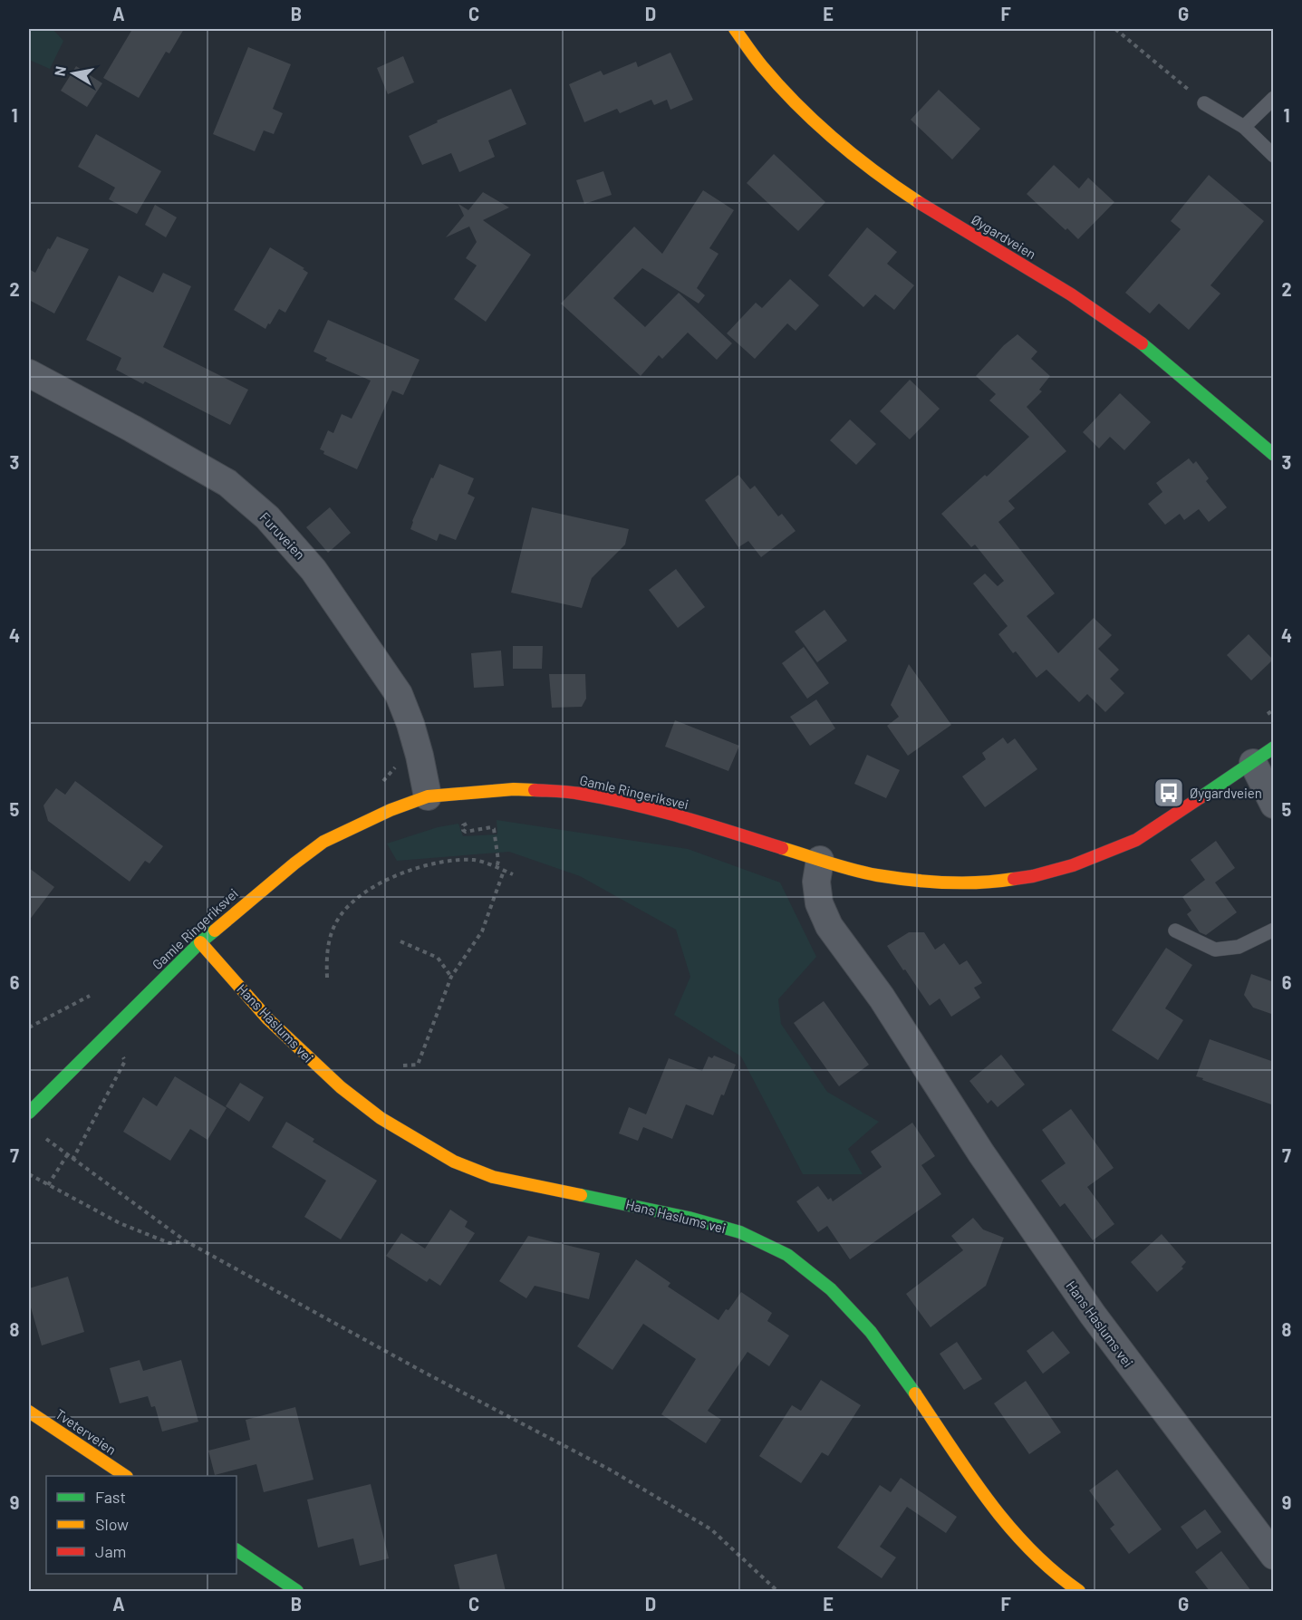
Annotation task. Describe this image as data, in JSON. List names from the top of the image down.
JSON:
{
  "streets": {
    "street": [
      "Øygardveien",
      "Furuveien",
      "Gamle Ringeriksvei",
      "Hans Haslums vei",
      "Tveterveien"
    ]
  },
  "crossings": [
    ["Furuveien", "Gamle Ringeriksvei"],
    ["Gamle Ringeriksvei", "Hans Haslums vei"]
  ],
  "places": {
    "bus stop": ["Øygardveien"]
  },
  "legend": ["Fast", "Slow", "Jam"],
  "north": "left",
  "grid": {
    "columns": [
      "A",
      "B",
      "C",
      "D",
      "E",
      "F",
      "G"
    ],
    "rows": [
      "1",
      "2",
      "3",
      "4",
      "5",
      "6",
      "7",
      "8",
      "9"
    ]
  }
}
